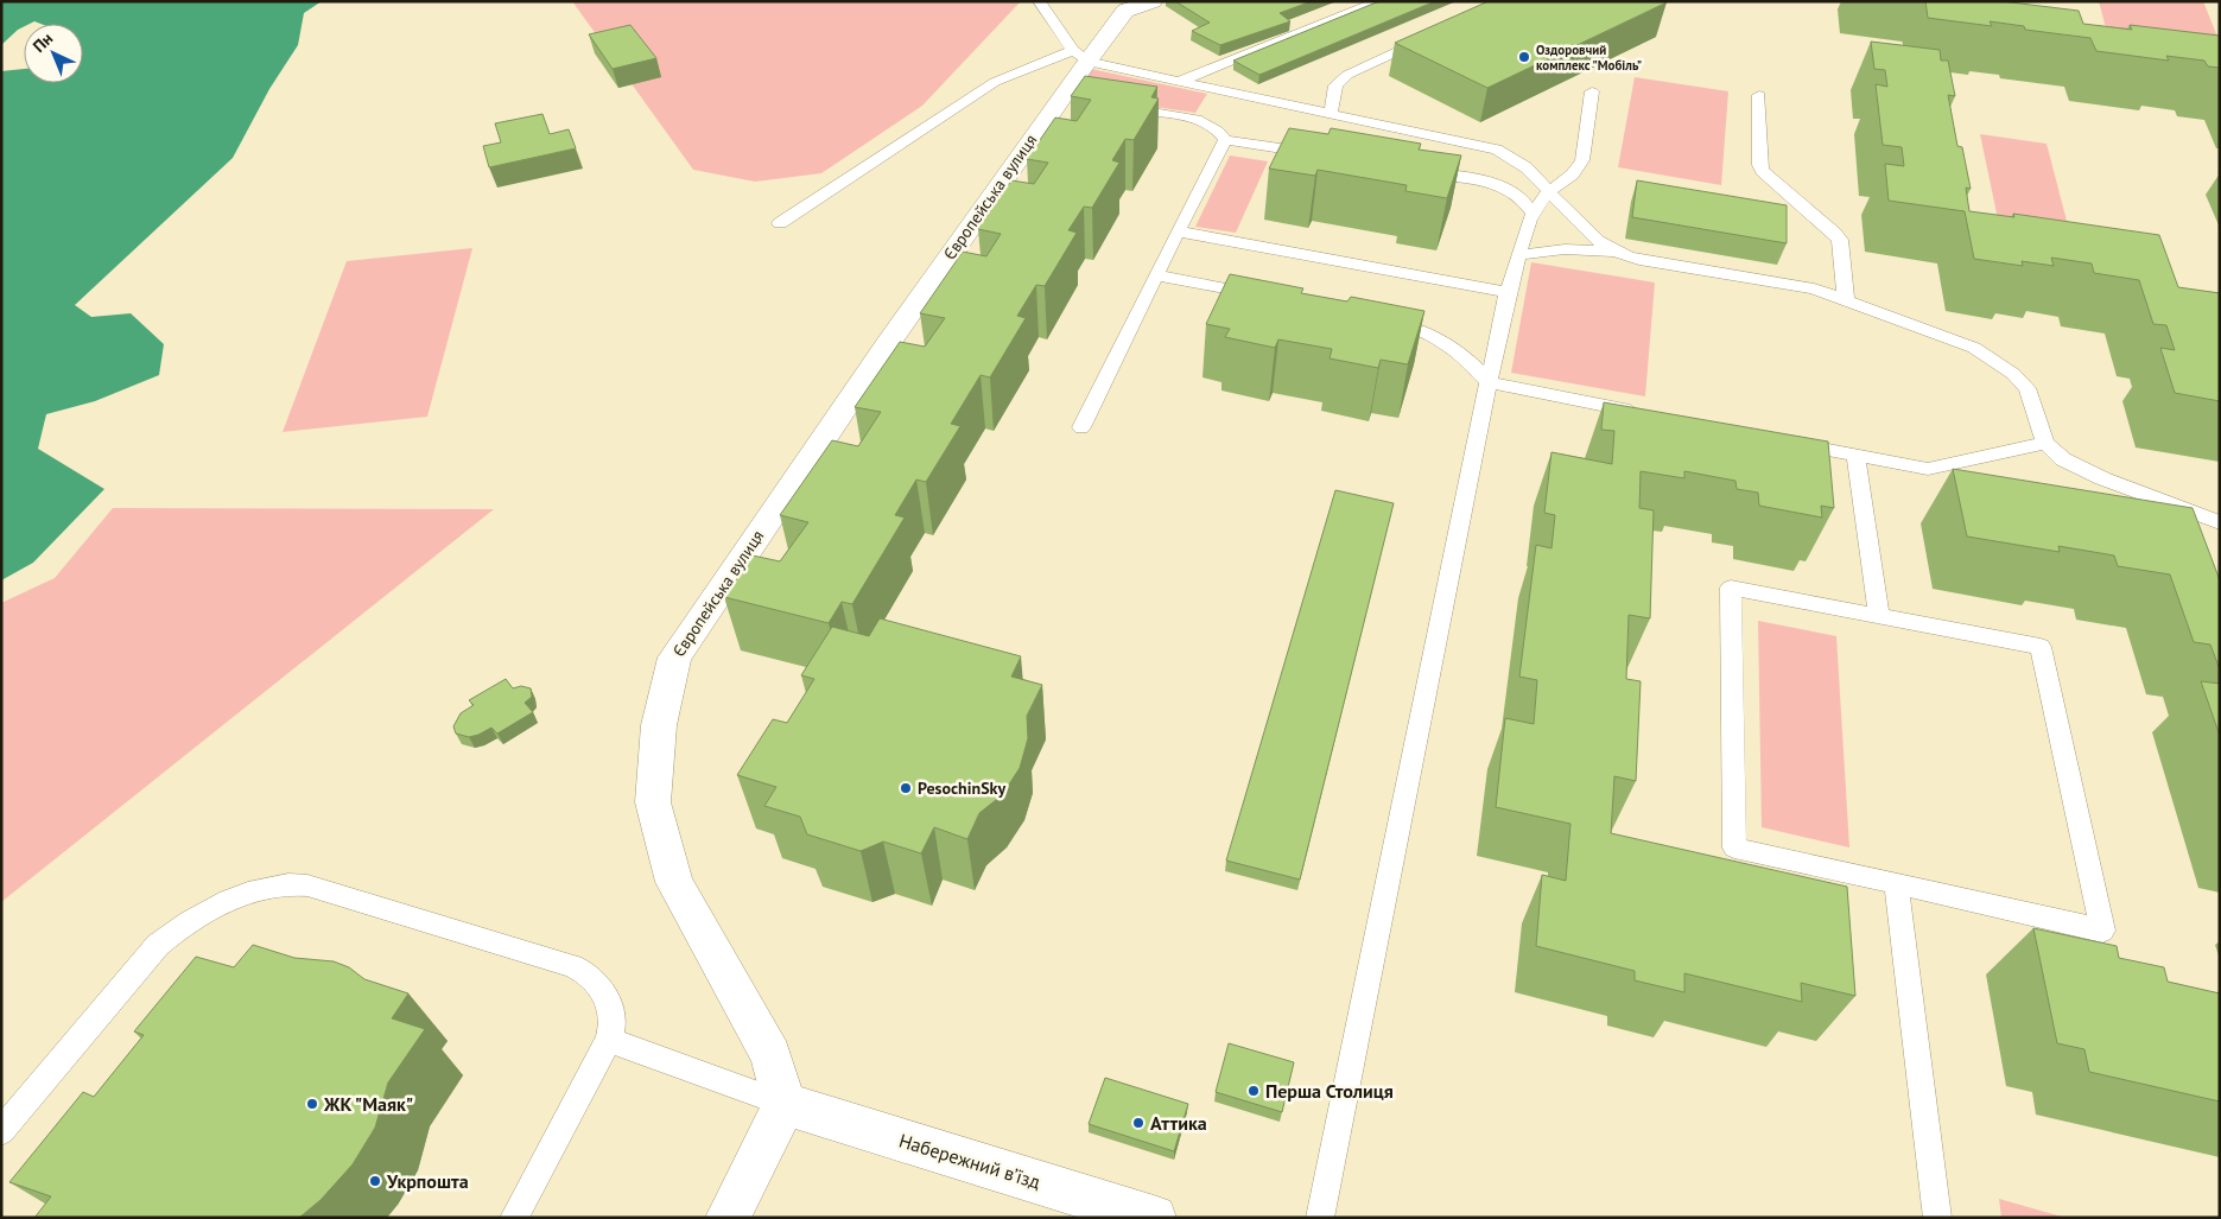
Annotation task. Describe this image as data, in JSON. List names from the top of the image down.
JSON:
{
  "streets": {
    "street": ["Європейська вулиця", "Набережний в’їзд"]
  },
  "crossings": [
    ["Європейська вулиця", "Набережний в’їзд"]
  ],
  "places": [
    "Оздоровчий комплекс \"Мобіль\"",
    "PesochinSky",
    "Перша Столиця",
    "ЖК \"Маяк\"",
    "Аттика",
    "Укрпошта"
  ],
  "north": "top left"
}
